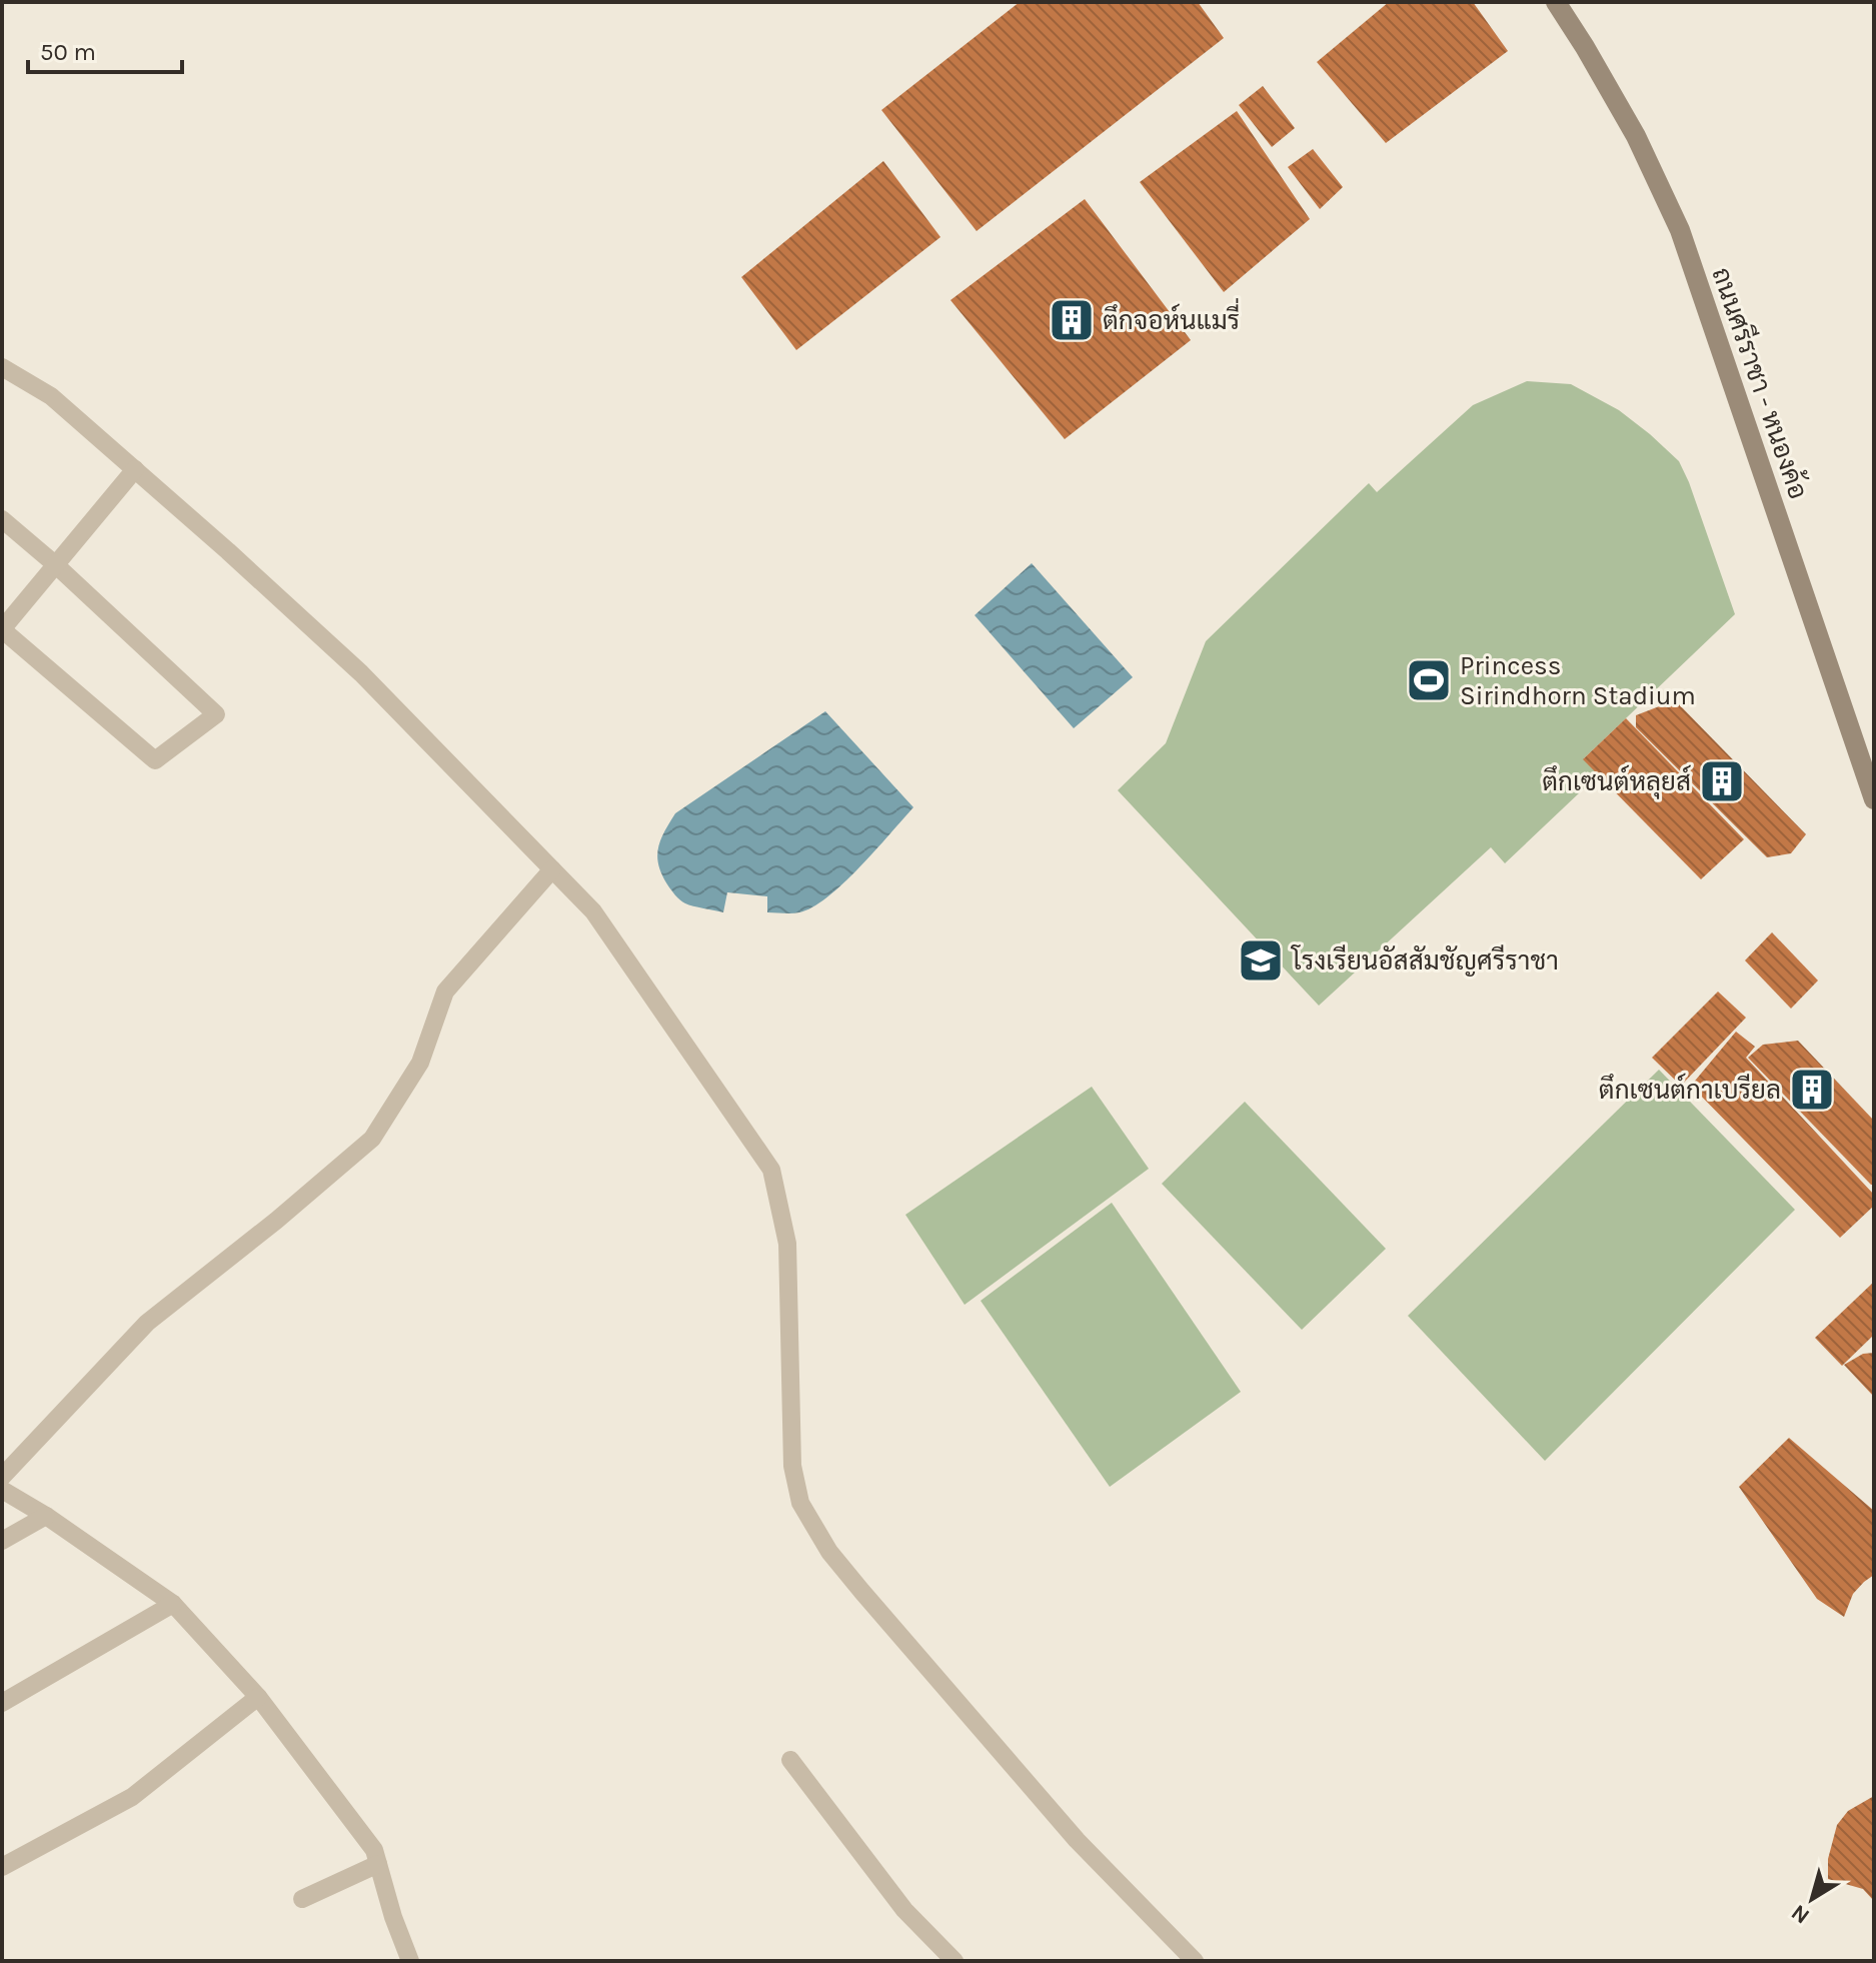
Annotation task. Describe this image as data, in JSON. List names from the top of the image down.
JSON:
{
  "streets": {
    "main road": ["ถนนศรีราชา - หนองค้อ"]
  },
  "places": {
    "building": ["ตึกจอห์นแมรี่", "ตึกเซนต์หลุยส์", "ตึกเซนต์กาเบรียล"],
    "sports": ["Princess Sirindhorn Stadium"],
    "school or university": ["โรงเรียนอัสสัมชัญศรีราชา"]
  },
  "scale_bar": "50 m",
  "north": "bottom left"
}
